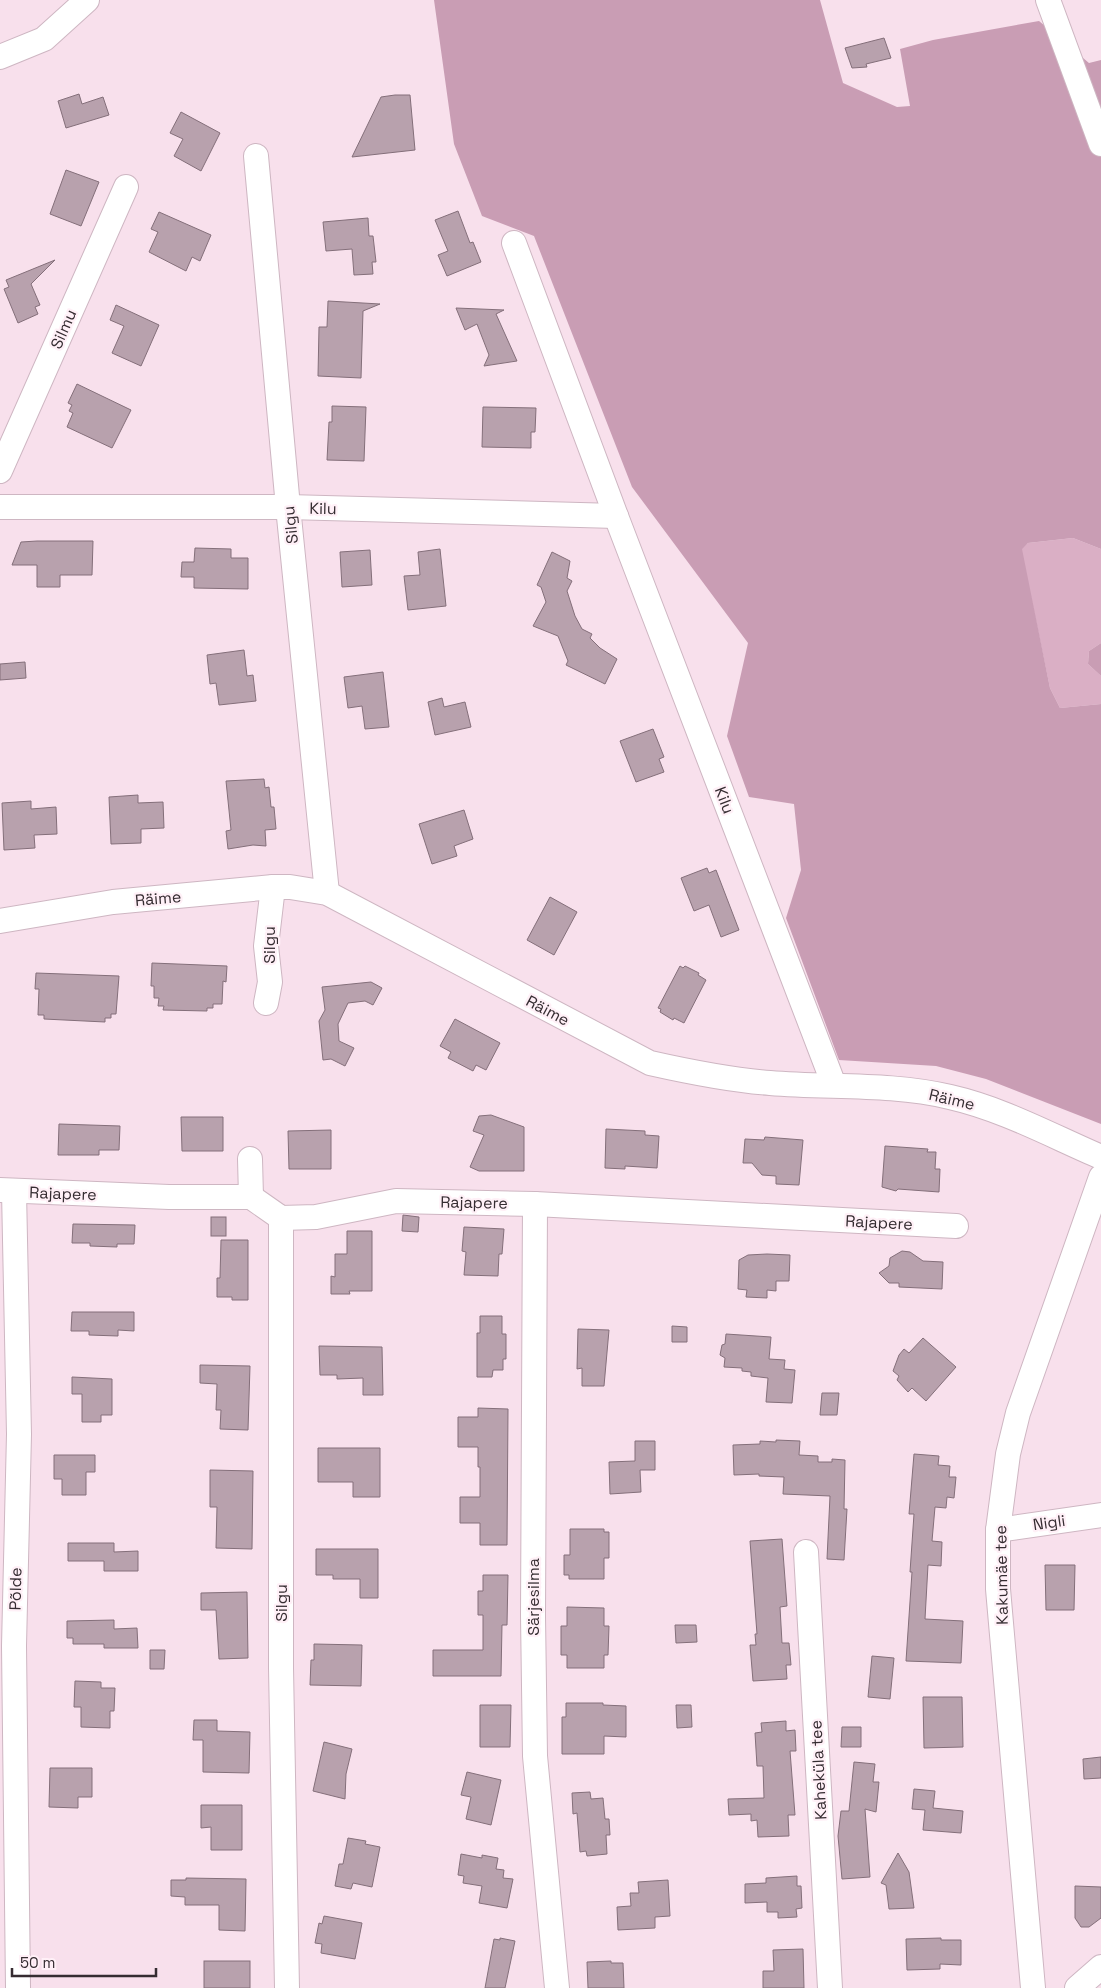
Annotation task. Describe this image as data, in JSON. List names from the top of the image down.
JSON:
{
  "streets": {
    "street": [
      "Silmu",
      "Kilu",
      "Silgu",
      "Räime",
      "Rajapere",
      "Nigli",
      "Kakumäe tee",
      "Põlde",
      "Särjesilma",
      "Kaheküla tee"
    ]
  },
  "crossings": [
    ["Kilu", "Silgu"],
    ["Kilu", "Räime"],
    ["Silgu", "Räime"],
    ["Silgu", "Rajapere"],
    ["Rajapere", "Põlde"],
    ["Rajapere", "Särjesilma"],
    ["Nigli", "Kakumäe tee"]
  ],
  "scale_bar": "50 m"
}
